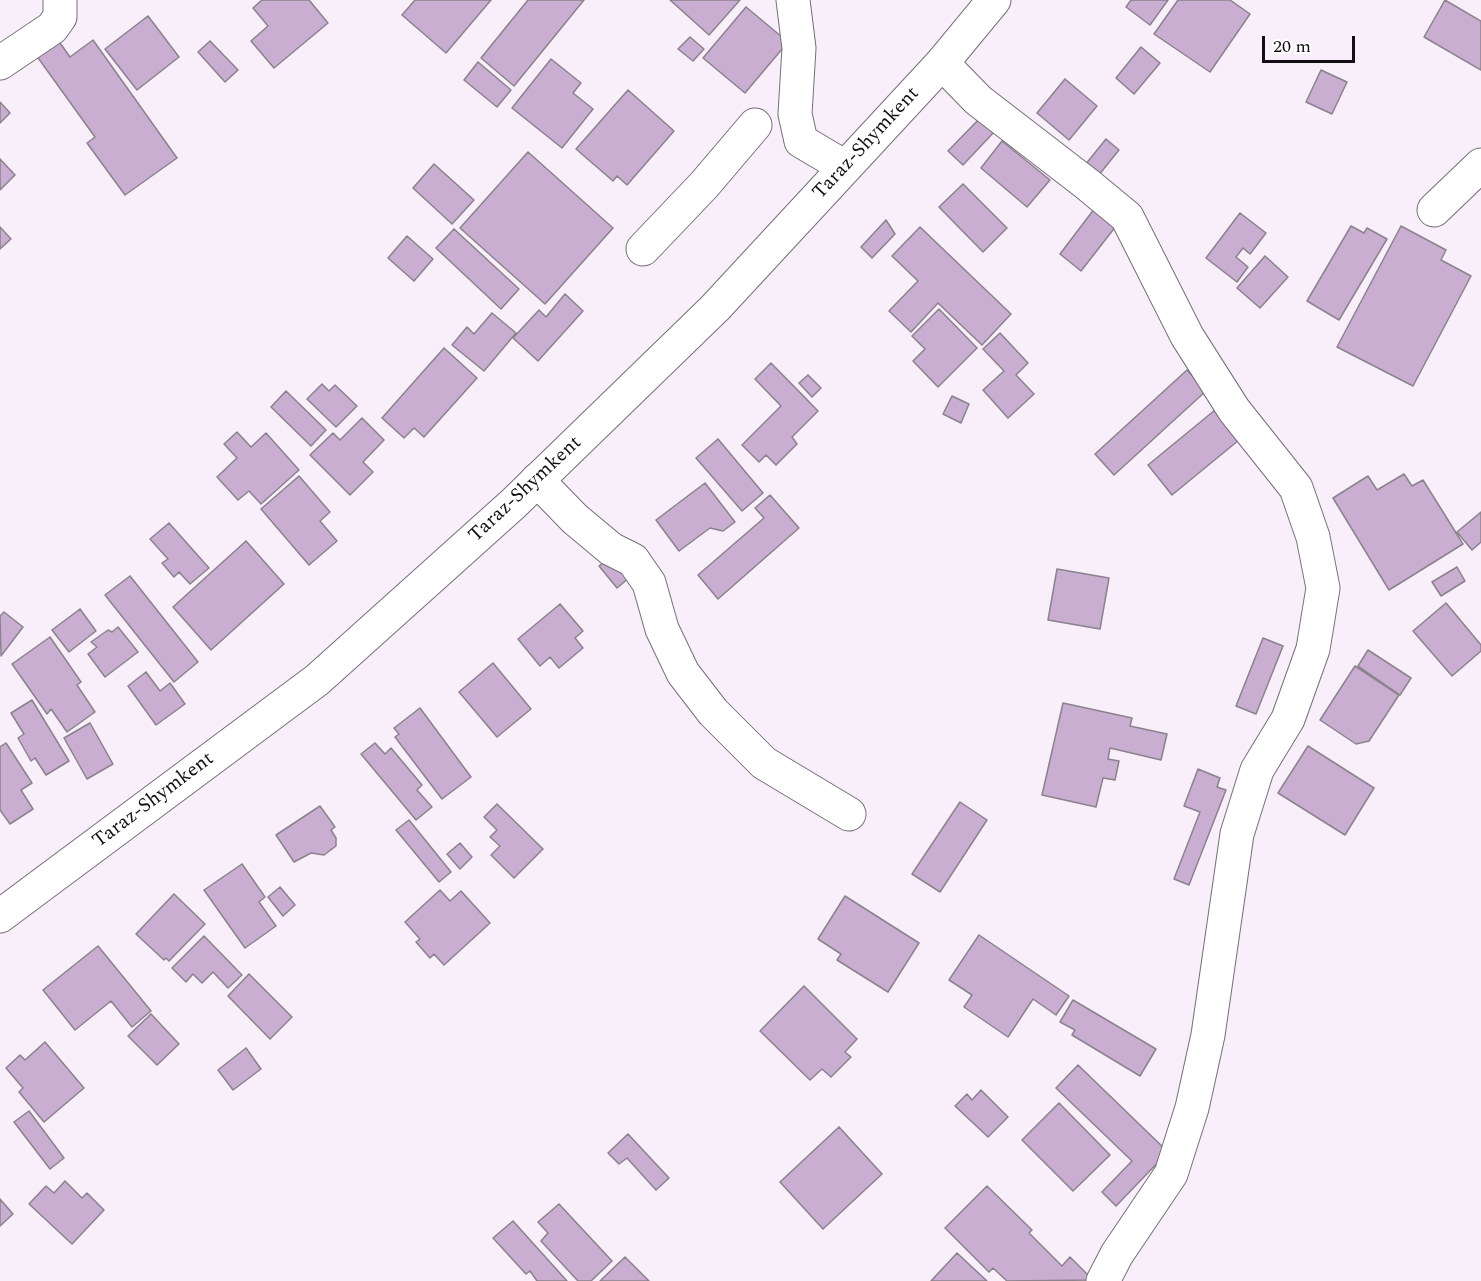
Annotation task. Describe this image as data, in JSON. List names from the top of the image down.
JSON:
{
  "streets": {
    "street": ["Taraz-Shymkent"]
  },
  "scale_bar": "20 m"
}
